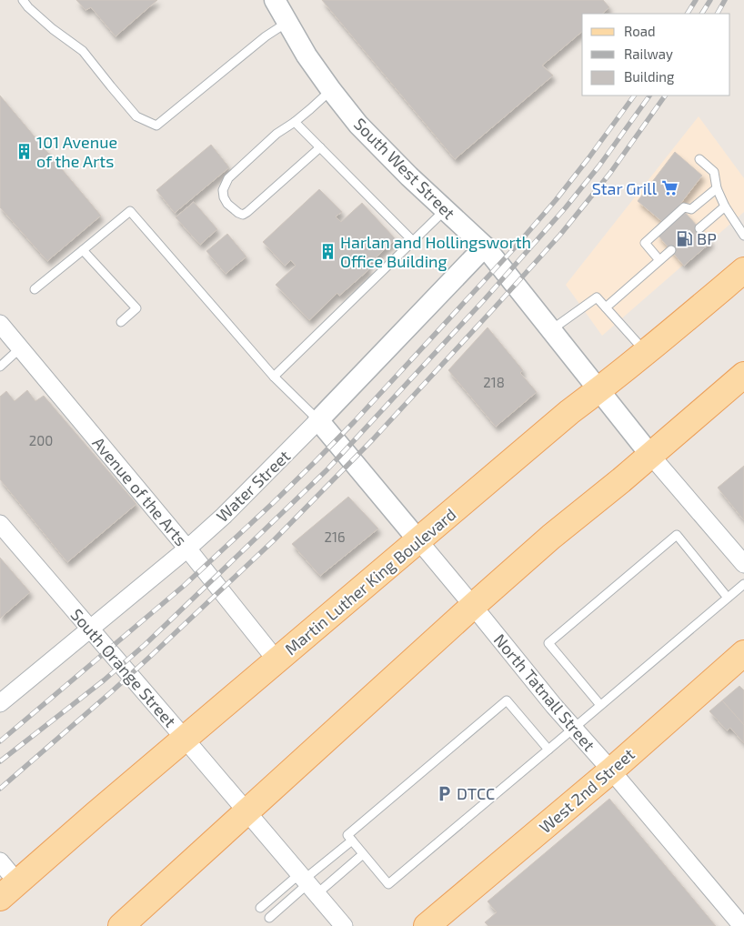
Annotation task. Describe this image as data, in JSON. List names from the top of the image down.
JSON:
{
  "streets": {
    "main road": ["Martin Luther King Boulevard", "West 2nd Street"],
    "street": [
      "South West Street",
      "Water Street",
      "Avenue of the Arts",
      "South Orange Street",
      "North Tatnall Street"
    ]
  },
  "crossings": [
    ["South West Street", "Water Street"],
    ["South West Street", "Martin Luther King Boulevard"],
    ["Water Street", "Avenue of the Arts"],
    ["Water Street", "South Orange Street"],
    ["Avenue of the Arts", "Martin Luther King Boulevard"],
    ["Martin Luther King Boulevard", "South Orange Street"],
    ["Martin Luther King Boulevard", "North Tatnall Street"],
    ["North Tatnall Street", "West 2nd Street"]
  ],
  "places": {
    "building": ["101 Avenue of the Arts", "Harlan and Hollingsworth Office Building"],
    "supermarket": ["Star Grill"],
    "fuel station": ["BP"],
    "parking": ["DTCC"]
  },
  "house_numbers": ["218", "200", "216"],
  "legend": ["Road", "Railway", "Building"]
}
